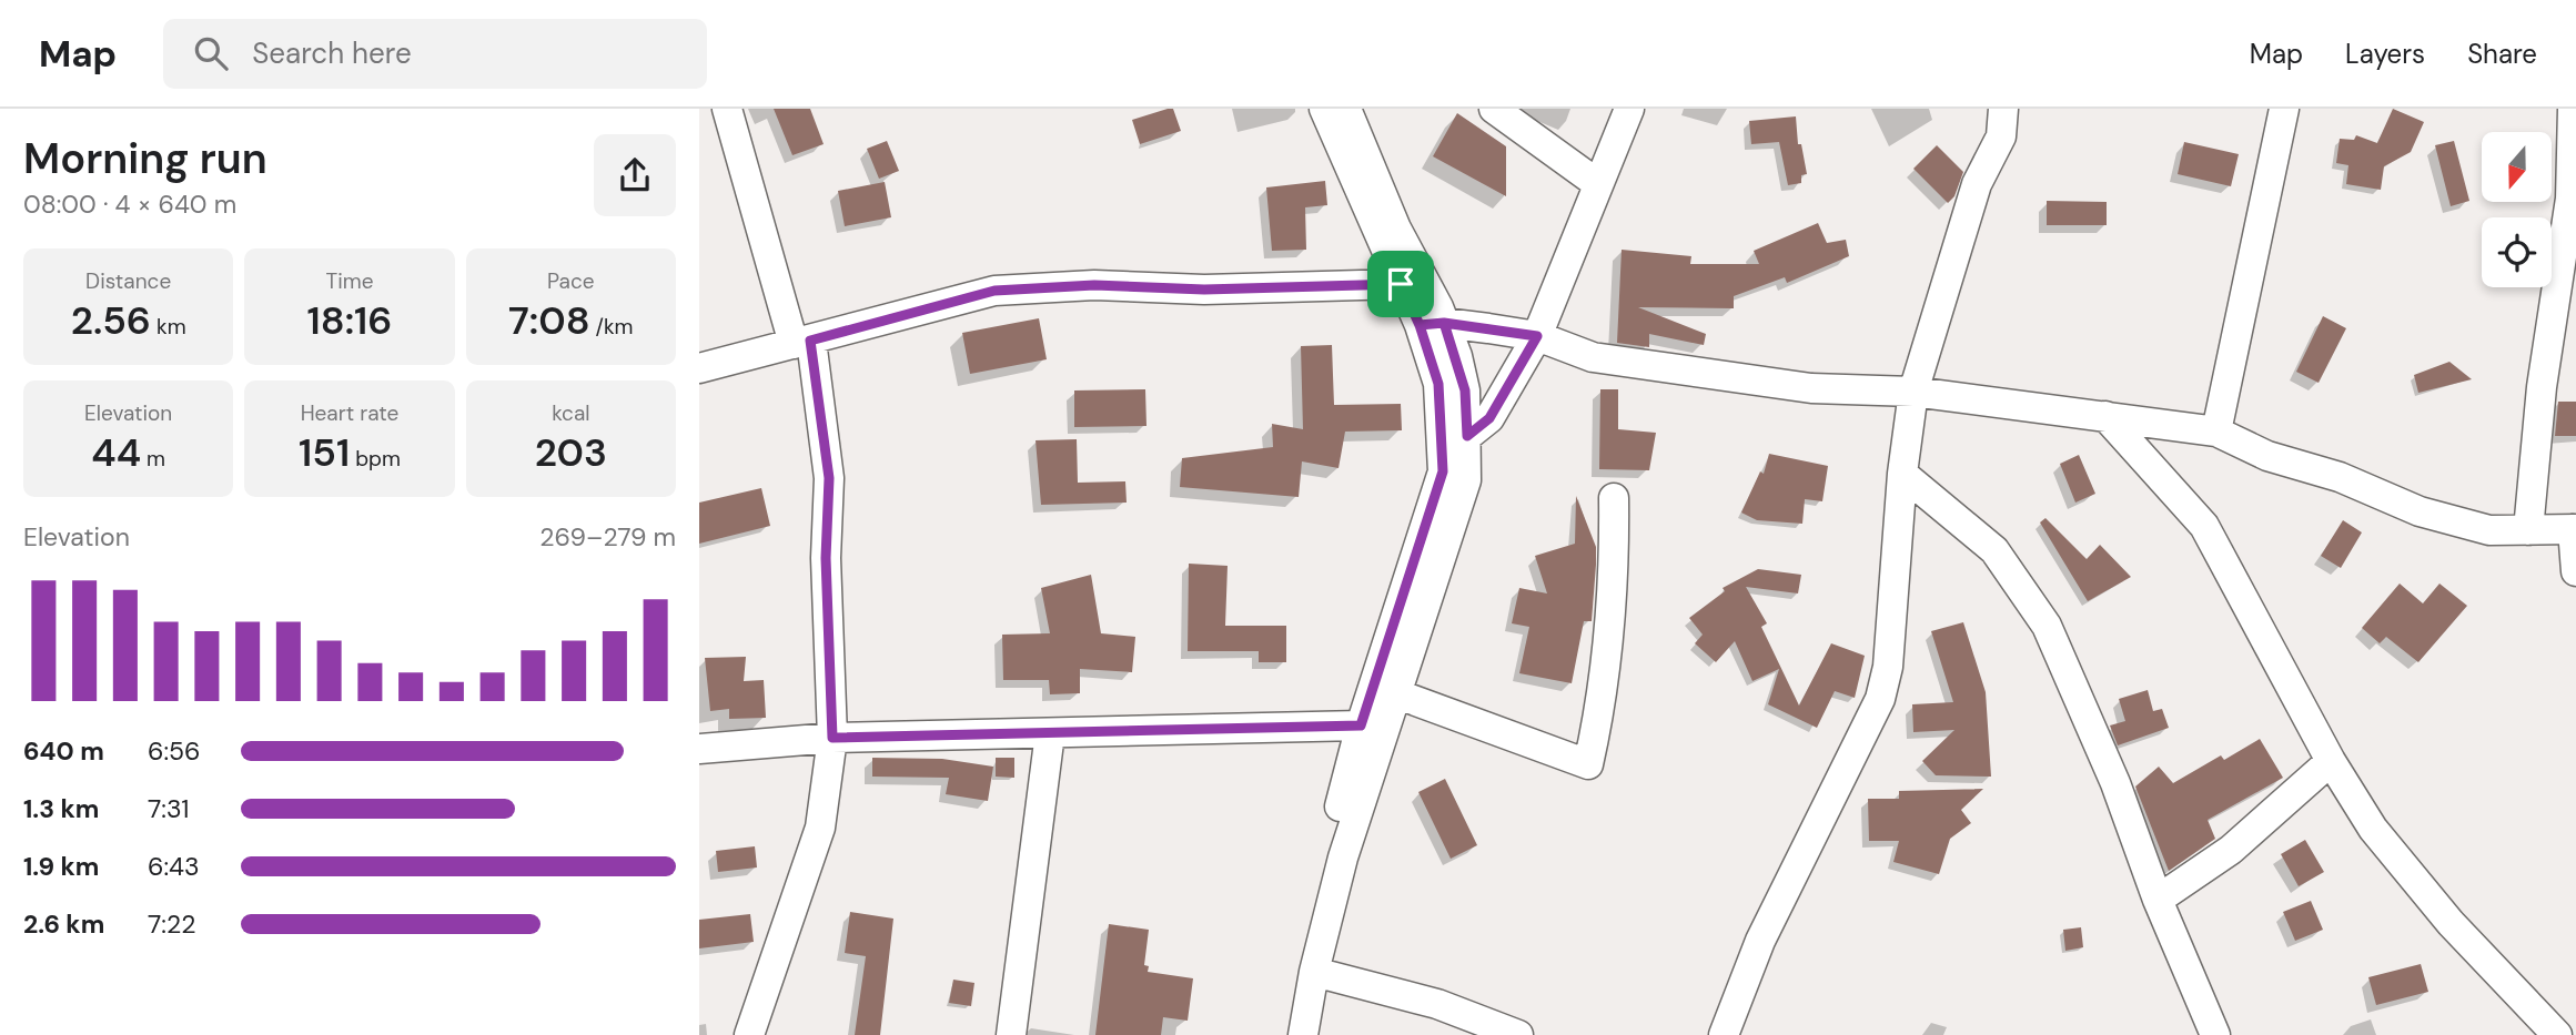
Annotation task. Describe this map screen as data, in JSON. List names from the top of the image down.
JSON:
{
  "north": "bottom",
  "page": {
    "header": "Map",
    "search": "Search here",
    "nav": ["Map", "Layers", "Share"],
    "heading": ["Morning run", "08:00 · 4 × 640 m"],
    "stats": [
      ["Distance", "2.56 km"],
      ["Time", "18:16"],
      ["Pace", "7:08 /km"],
      ["Elevation", "44 m"],
      ["Heart rate", "151 bpm"],
      ["kcal", "203"]
    ],
    "chart": ["Elevation", "269–279 m"],
    "list": [
      {
        "name": "640 m",
        "note": "6:56"
      },
      {
        "name": "1.3 km",
        "note": "7:31"
      },
      {
        "name": "1.9 km",
        "note": "6:43"
      },
      {
        "name": "2.6 km",
        "note": "7:22"
      }
    ]
  }
}
